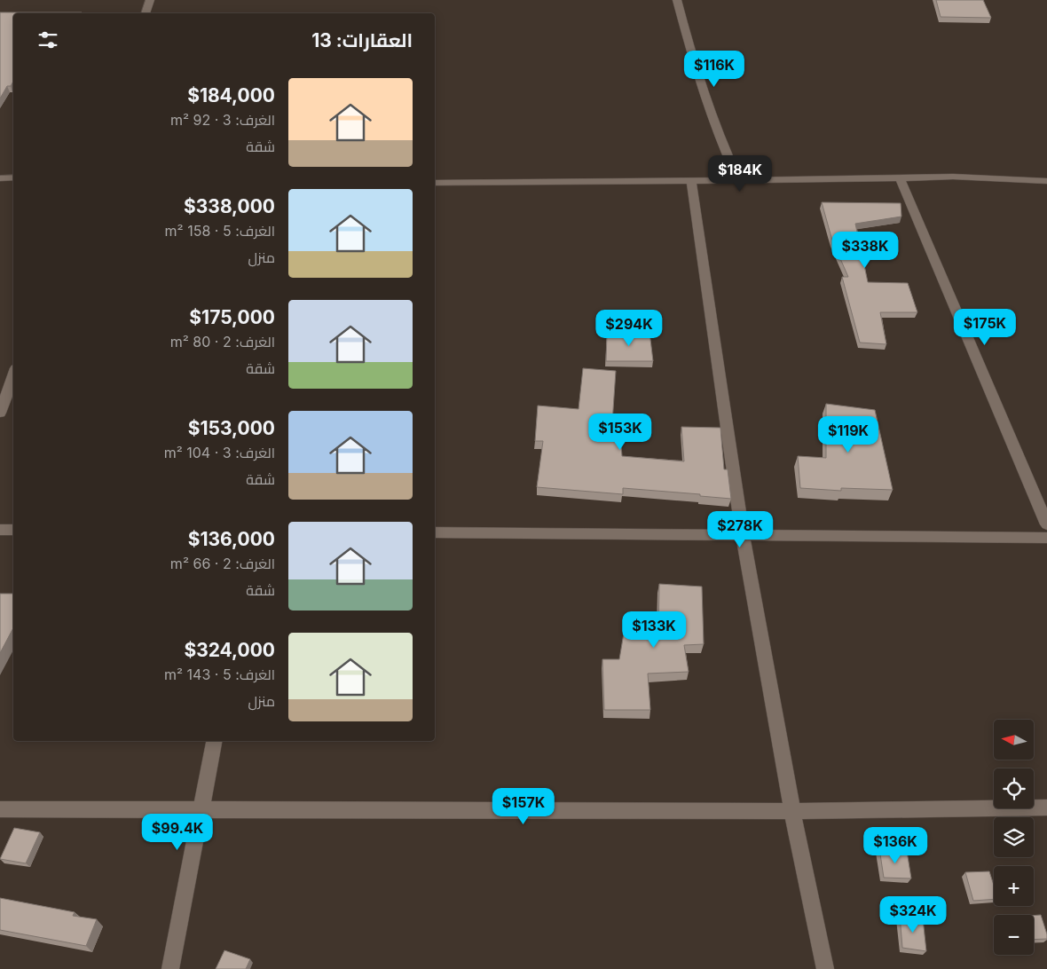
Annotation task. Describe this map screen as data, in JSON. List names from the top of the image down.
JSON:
{
  "north": "left",
  "page": {
    "heading": "العقارات: 13",
    "price": [
      "$116K",
      "$184K",
      "$338K",
      "$175K",
      "$294K",
      "$153K",
      "$119K",
      "$278K",
      "$133K",
      "$157K",
      "$99.4K",
      "$136K",
      "$324K"
    ],
    "list": [
      {
        "name": "$184,000",
        "note": "الغرف: 3 · 92 m² · شقة"
      },
      {
        "name": "$338,000",
        "note": "الغرف: 5 · 158 m² · منزل"
      },
      {
        "name": "$175,000",
        "note": "الغرف: 2 · 80 m² · شقة"
      },
      {
        "name": "$153,000",
        "note": "الغرف: 3 · 104 m² · شقة"
      },
      {
        "name": "$136,000",
        "note": "الغرف: 2 · 66 m² · شقة"
      },
      {
        "name": "$324,000",
        "note": "الغرف: 5 · 143 m² · منزل"
      }
    ],
    "map_buttons": ["+", "−"]
  }
}
